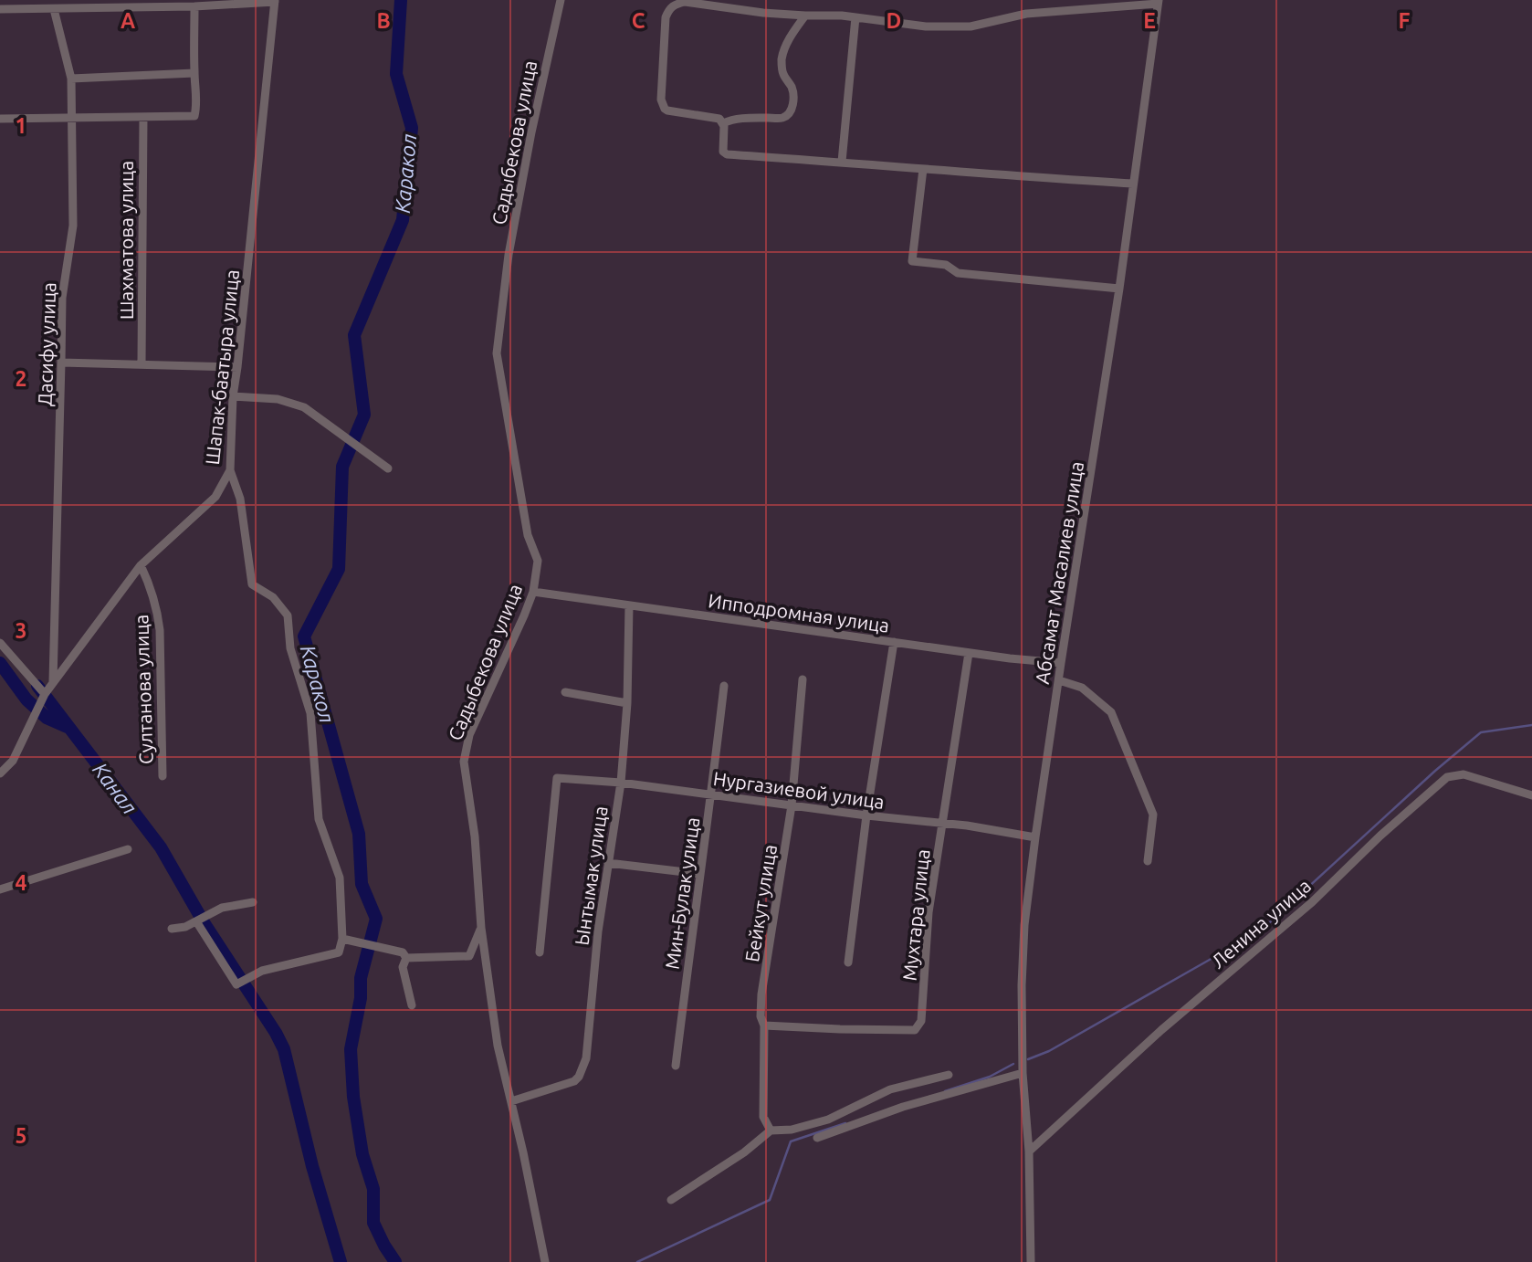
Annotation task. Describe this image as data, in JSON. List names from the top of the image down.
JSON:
{
  "streets": {
    "street": [
      "Садыбекова улица",
      "Шахматова улица",
      "Дасифу улица",
      "Шапак-баатыра улица",
      "Абсамат Масалиев улица",
      "Ипподромная улица",
      "Султанова улица",
      "Нургазиевой улица",
      "Ынтымак улица",
      "Мин-Булак улица",
      "Бейкут улица",
      "Мухтара улица",
      "Ленина улица"
    ]
  },
  "crossings": [
    ["Садыбекова улица", "Ипподромная улица"],
    ["Садыбекова улица", "Ынтымак улица"],
    ["Дасифу улица", "Шапак-баатыра улица"],
    ["Шапак-баатыра улица", "Султанова улица"],
    ["Абсамат Масалиев улица", "Ипподромная улица"],
    ["Абсамат Масалиев улица", "Нургазиевой улица"],
    ["Абсамат Масалиев улица", "Ленина улица"],
    ["Ипподромная улица", "Ынтымак улица"],
    ["Ипподромная улица", "Мухтара улица"],
    ["Нургазиевой улица", "Ынтымак улица"],
    ["Нургазиевой улица", "Мин-Булак улица"],
    ["Нургазиевой улица", "Бейкут улица"],
    ["Нургазиевой улица", "Мухтара улица"],
    ["Бейкут улица", "Мухтара улица"]
  ],
  "water": ["Каракол", "Канал"],
  "grid": {
    "columns": [
      "A",
      "B",
      "C",
      "D",
      "E",
      "F"
    ],
    "rows": [
      "1",
      "2",
      "3",
      "4",
      "5"
    ]
  }
}
